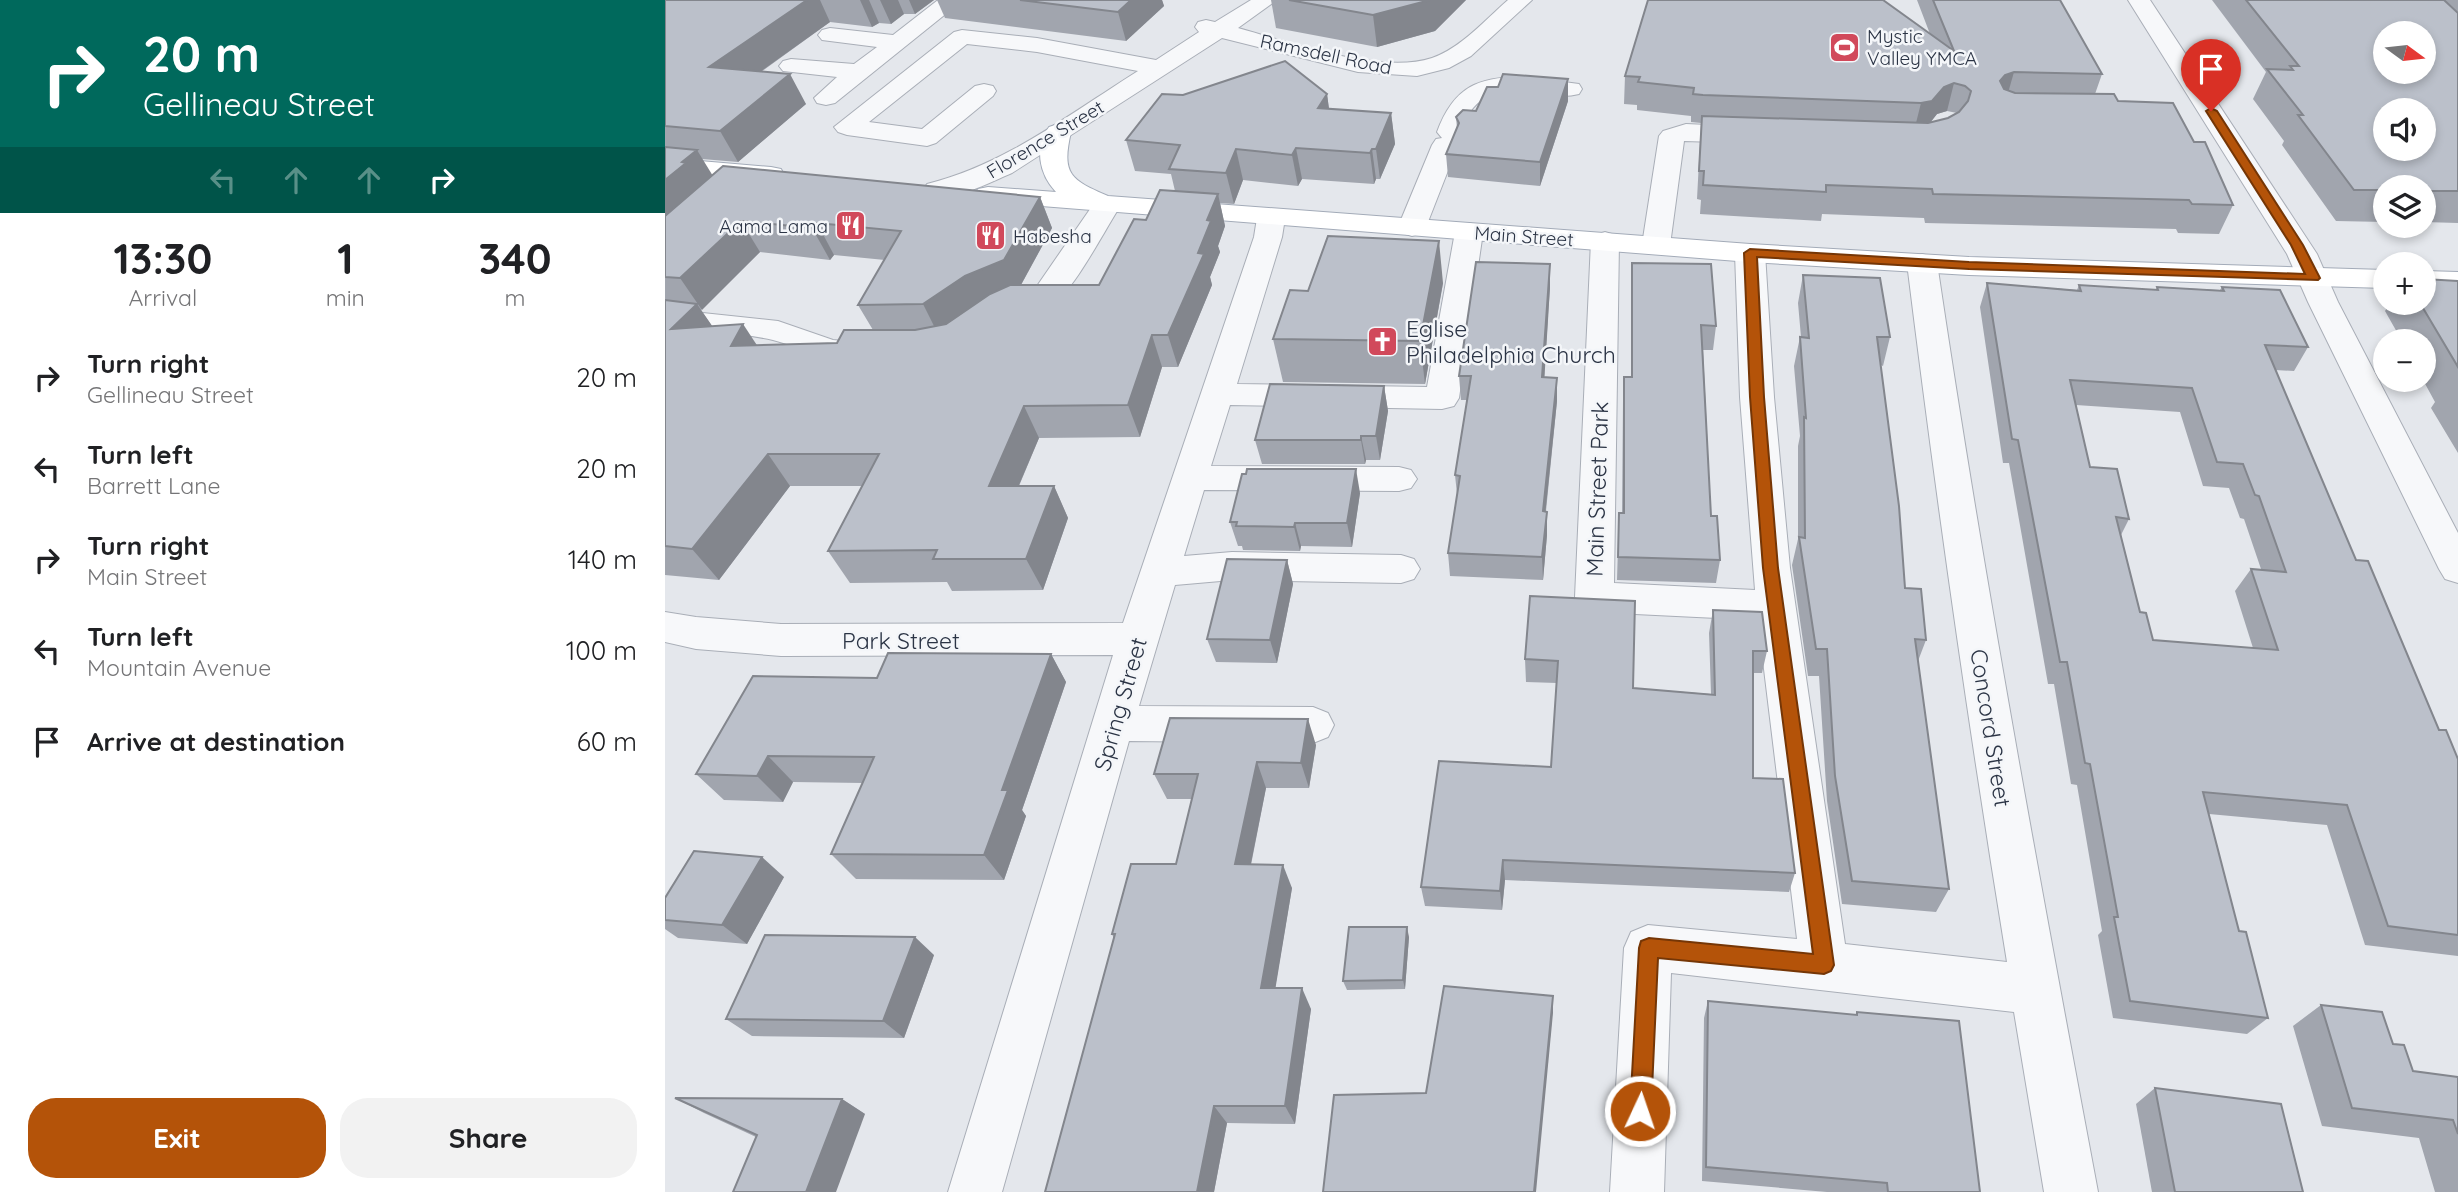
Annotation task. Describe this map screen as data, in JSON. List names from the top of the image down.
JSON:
{
  "streets": {
    "main road": ["Main Street"],
    "street": [
      "Ramsdell Road",
      "Florence Street",
      "Main Street Park",
      "Park Street",
      "Spring Street",
      "Concord Street"
    ]
  },
  "crossings": [
    ["Ramsdell Road", "Florence Street"],
    ["Florence Street", "Main Street"],
    ["Main Street", "Main Street Park"],
    ["Main Street", "Spring Street"],
    ["Main Street", "Concord Street"],
    ["Park Street", "Spring Street"]
  ],
  "places": {
    "sports": ["Mystic Valley YMCA"],
    "restaurant": ["Aama Lama", "Habesha"],
    "church": ["Eglise Philadelphia Church"]
  },
  "north": "right",
  "page": {
    "turn": ["20 m", "Gellineau Street"],
    "map_buttons": ["+", "−"],
    "eta": [
      "13:30",
      "Arrival",
      "1",
      "min",
      "340",
      "m"
    ],
    "list": [
      {
        "name": "Turn right",
        "note": "Gellineau Street",
        "value": "20 m"
      },
      {
        "name": "Turn left",
        "note": "Barrett Lane",
        "value": "20 m"
      },
      {
        "name": "Turn right",
        "note": "Main Street",
        "value": "140 m"
      },
      {
        "name": "Turn left",
        "note": "Mountain Avenue",
        "value": "100 m"
      },
      {
        "name": "Arrive at destination",
        "value": "60 m"
      }
    ],
    "buttons": ["Exit", "Share"]
  }
}
